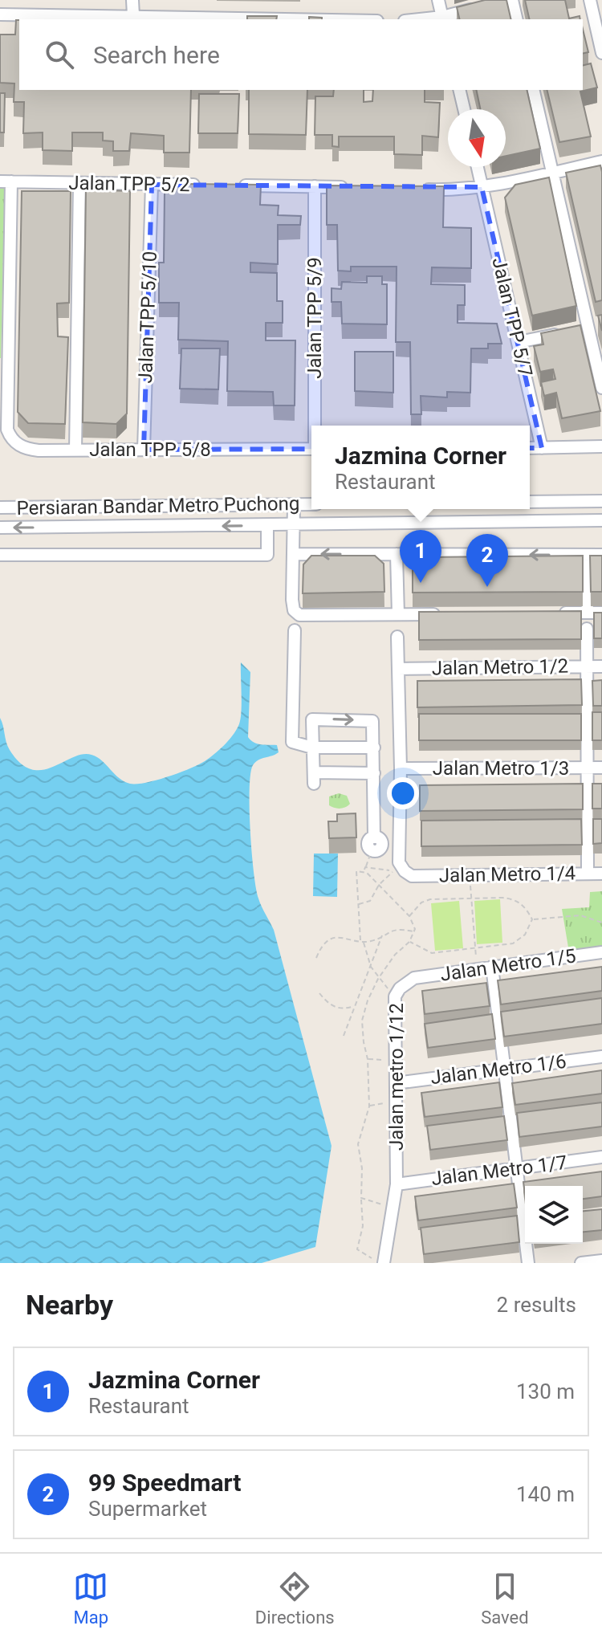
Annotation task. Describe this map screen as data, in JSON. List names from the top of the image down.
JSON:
{
  "streets": {
    "street": [
      "Jalan TPP 5/2",
      "Jalan TPP 5/10",
      "Jalan TPP 5/7",
      "Jalan TPP 5/9",
      "Jalan TPP 5/8",
      "Persiaran Bandar Metro Puchong",
      "Jalan Metro 1/2",
      "Jalan Metro 1/3",
      "Jalan Metro 1/4",
      "Jalan Metro 1/5",
      "Jalan Metro 1/6",
      "Jalan metro 1/12",
      "Jalan Metro 1/7"
    ]
  },
  "crossings": [
    ["Jalan TPP 5/2", "Jalan TPP 5/10"],
    ["Jalan TPP 5/10", "Jalan TPP 5/8"],
    ["Jalan Metro 1/5", "Jalan metro 1/12"],
    ["Jalan Metro 1/6", "Jalan metro 1/12"],
    ["Jalan metro 1/12", "Jalan Metro 1/7"]
  ],
  "north": "bottom",
  "page": {
    "search": "Search here",
    "popup": ["Jazmina Corner", "Restaurant"],
    "pins": ["1", "2"],
    "heading": ["Nearby", "2 results"],
    "list": [
      {
        "mark": "1",
        "name": "Jazmina Corner",
        "note": "Restaurant",
        "value": "130 m"
      },
      {
        "mark": "2",
        "name": "99 Speedmart",
        "note": "Supermarket",
        "value": "140 m"
      }
    ],
    "nav": ["Map", "Directions", "Saved"]
  }
}
